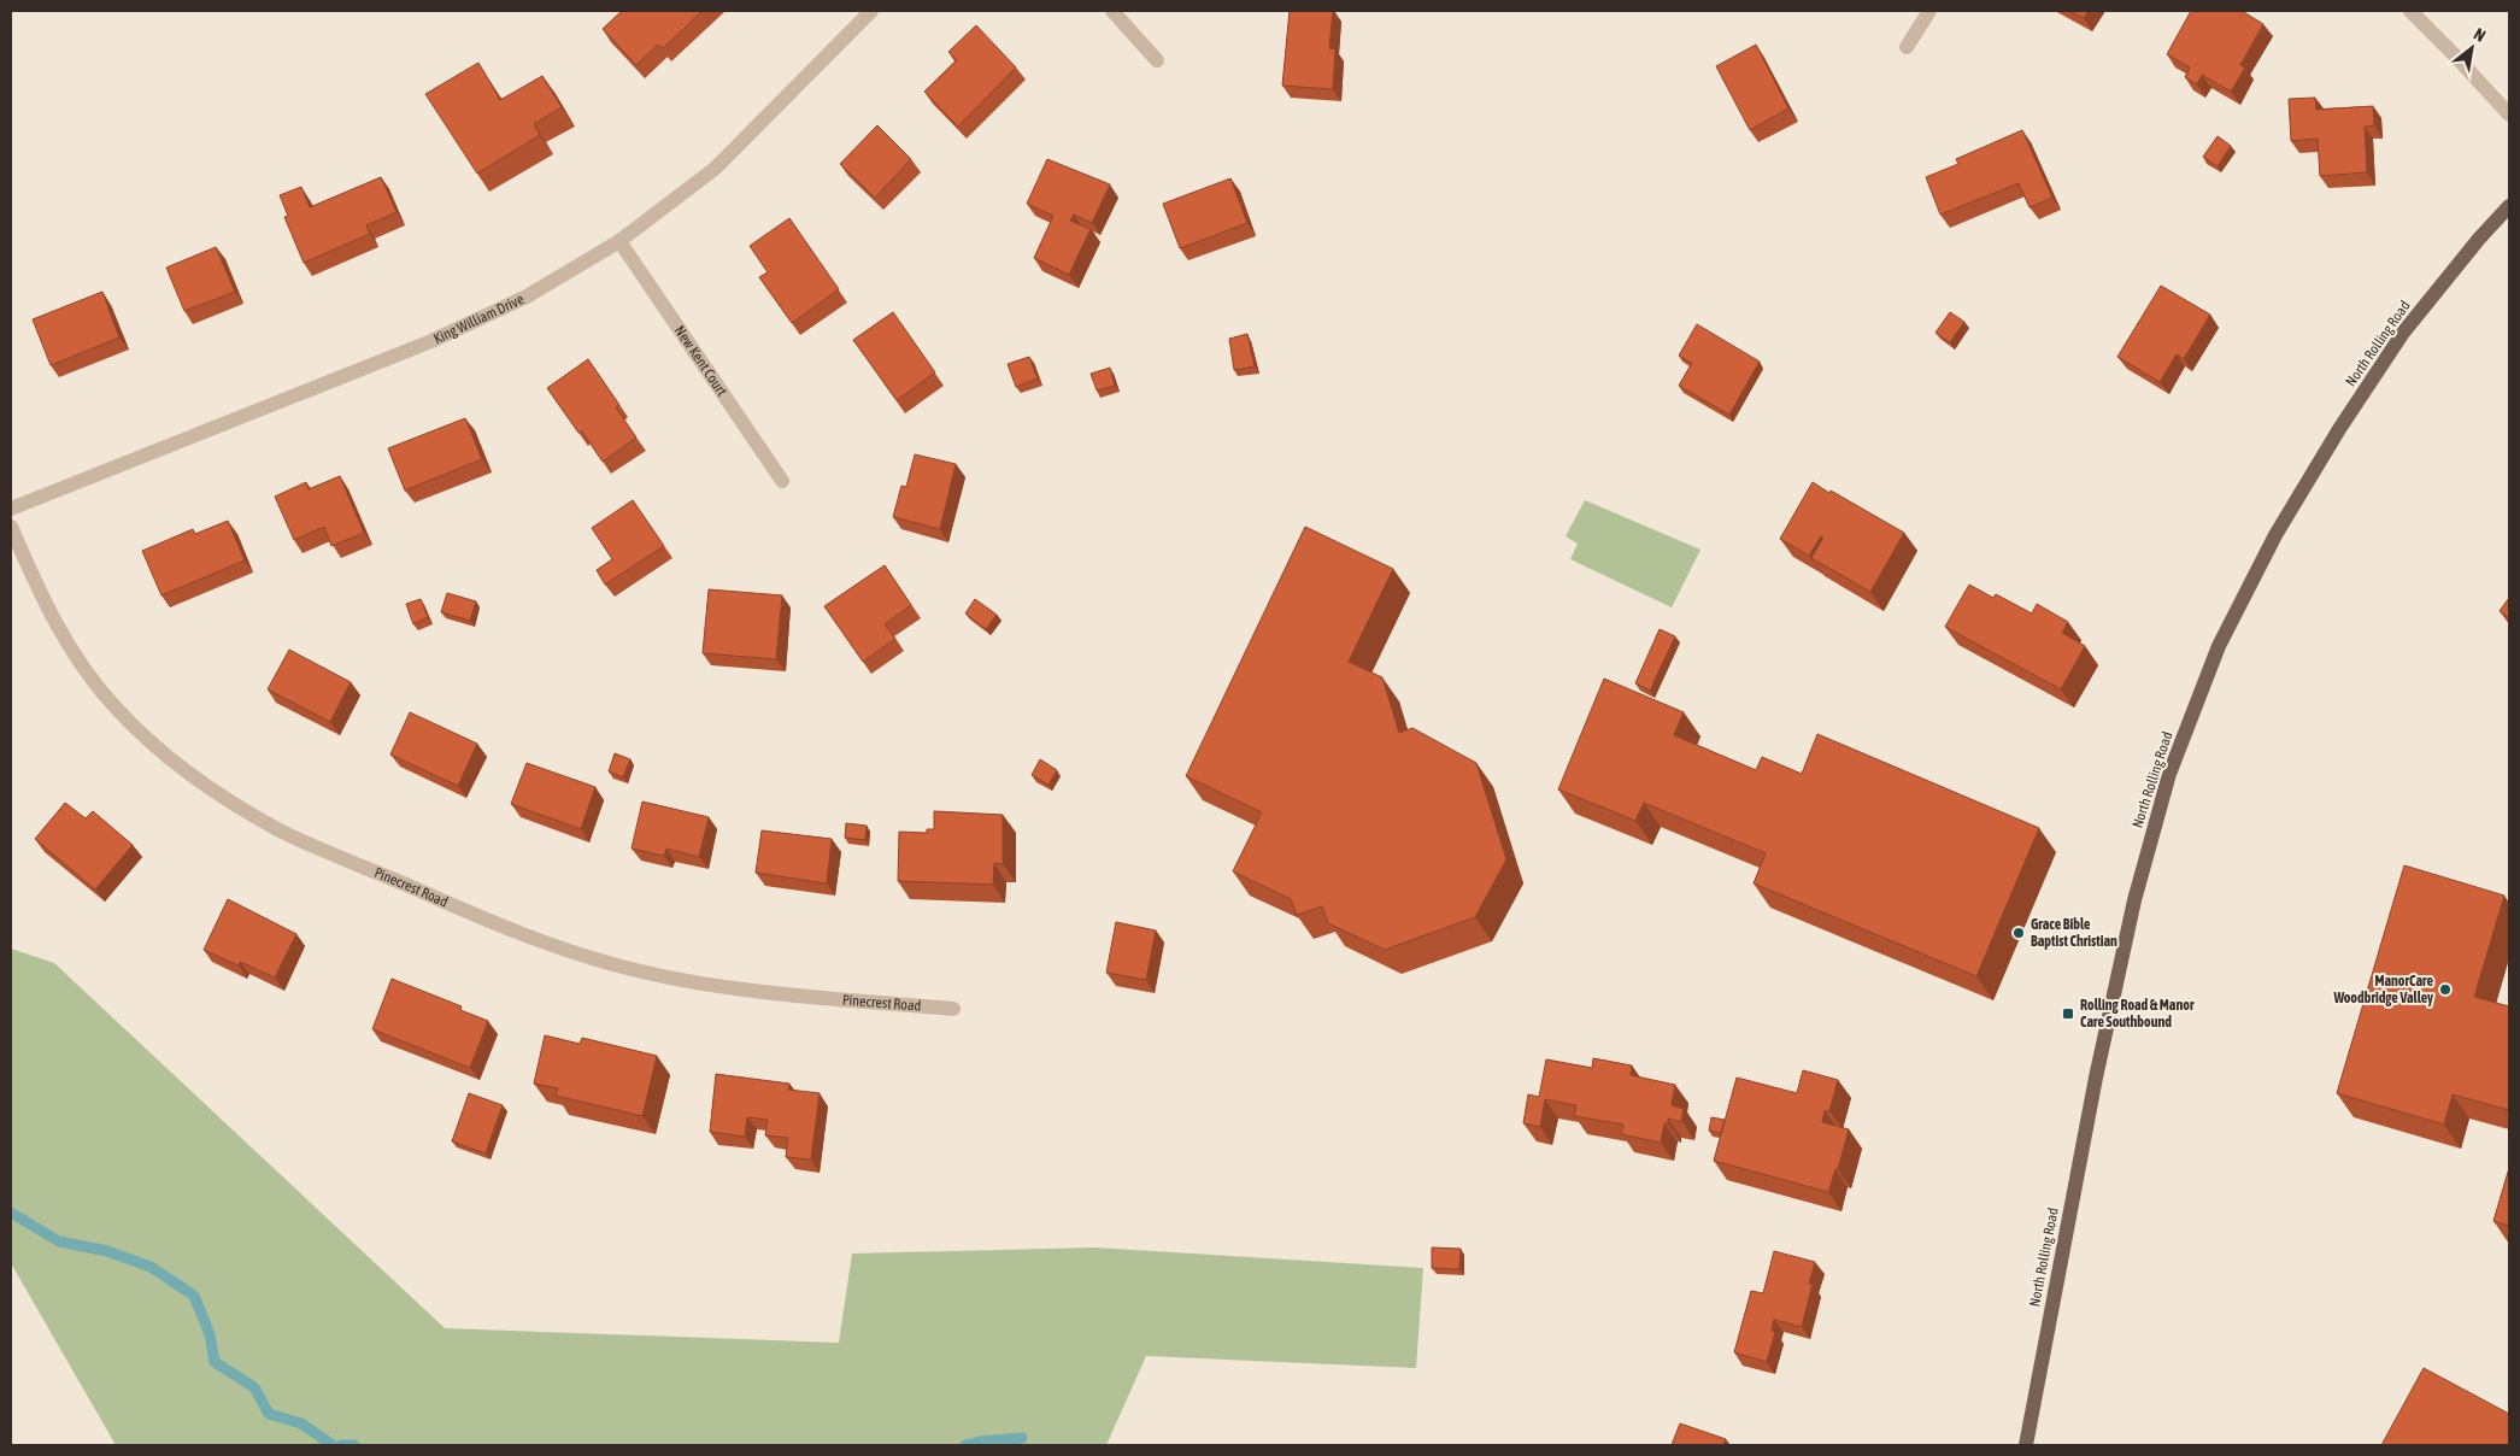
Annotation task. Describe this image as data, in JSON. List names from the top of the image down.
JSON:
{
  "streets": {
    "main road": ["North Rolling Road"],
    "street": ["King William Drive", "New Kent Court", "Pinecrest Road"]
  },
  "crossings": [
    ["King William Drive", "New Kent Court"]
  ],
  "places": {
    "other": ["Grace Bible Baptist Christian", "ManorCare Woodbridge Valley"],
    "transit": ["Rolling Road & Manor Care Southbound"]
  },
  "north": "top right"
}
